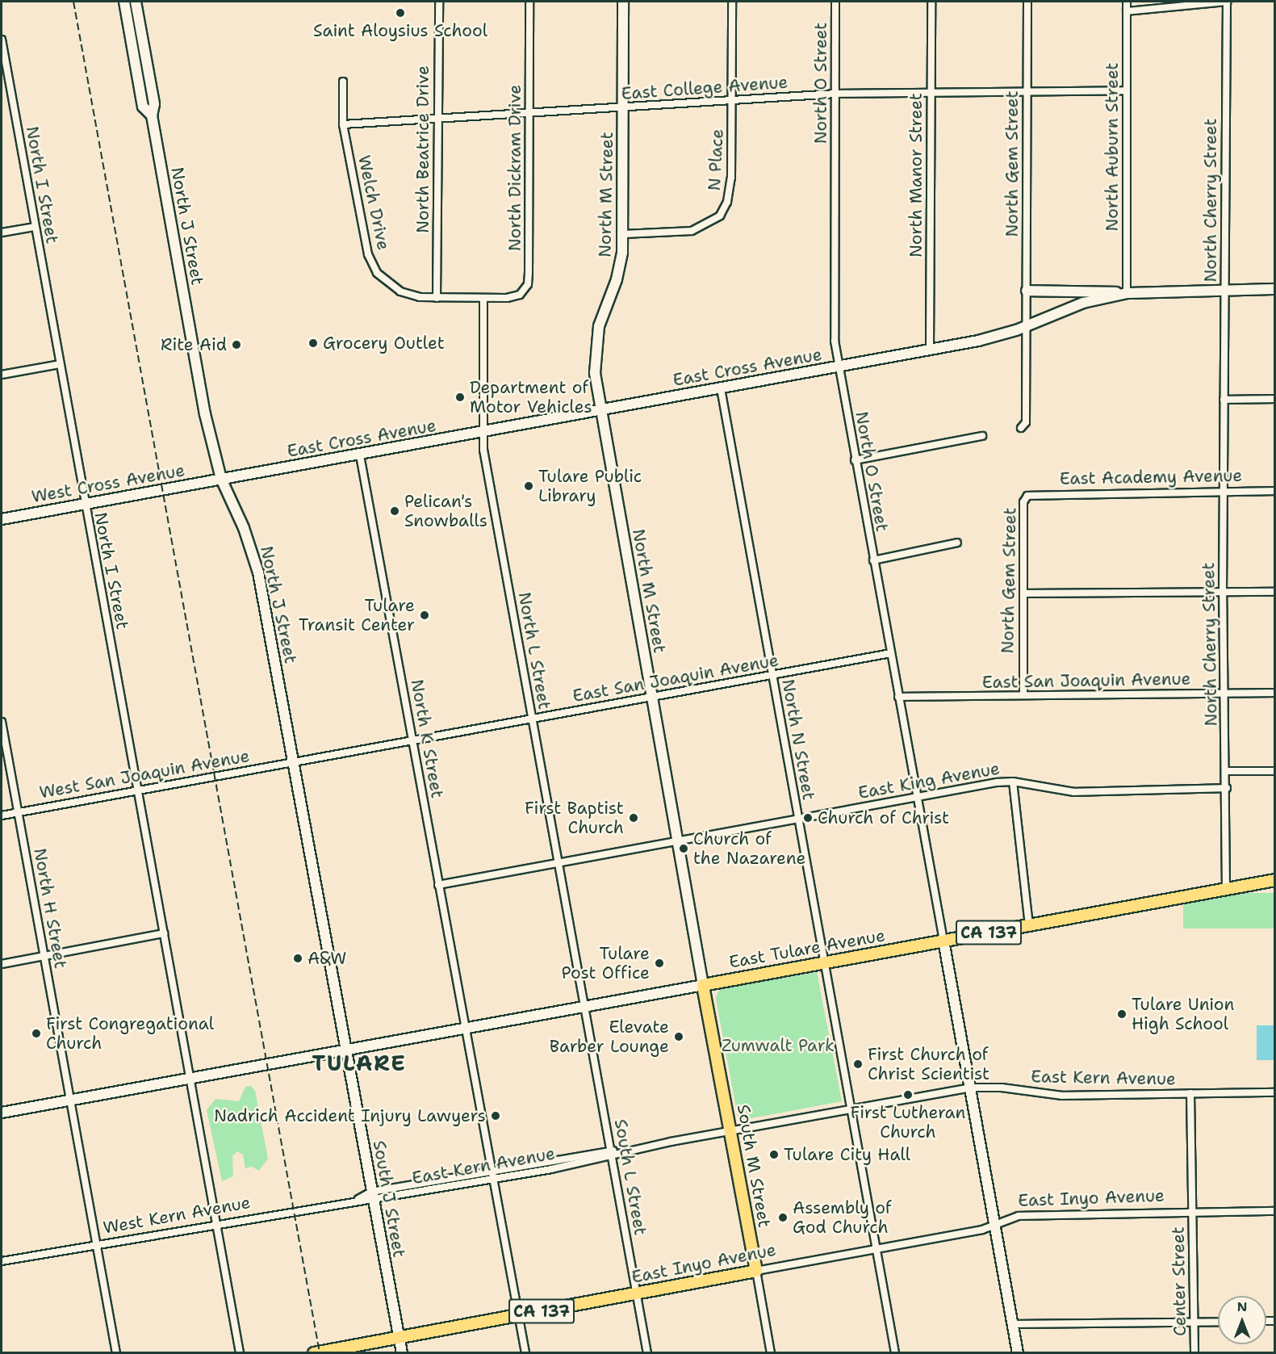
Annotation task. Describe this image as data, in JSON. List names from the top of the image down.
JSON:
{
  "streets": {
    "main road": [
      "North M Street",
      "North J Street",
      "East Cross Avenue",
      "West Cross Avenue",
      "CA 137",
      "East Tulare Avenue",
      "South M Street",
      "East Inyo Avenue",
      "South J Street"
    ],
    "street": [
      "North O Street",
      "East College Avenue",
      "North Auburn Street",
      "North Beatrice Drive",
      "N Place",
      "North Gem Street",
      "North Dickram Drive",
      "North Manor Street",
      "North I Street",
      "North Cherry Street",
      "Welch Drive",
      "East Academy Avenue",
      "North L Street",
      "East San Joaquin Avenue",
      "North K Street",
      "North N Street",
      "West San Joaquin Avenue",
      "East King Avenue",
      "North H Street",
      "East Kern Avenue",
      "South L Street",
      "West Kern Avenue",
      "Center Street"
    ]
  },
  "crossings": [
    ["North O Street", "East College Avenue"],
    ["North O Street", "East Cross Avenue"],
    ["North O Street", "East San Joaquin Avenue"],
    ["North O Street", "East King Avenue"],
    ["North O Street", "East Tulare Avenue"],
    ["East College Avenue", "North Auburn Street"],
    ["East College Avenue", "North Beatrice Drive"],
    ["East College Avenue", "N Place"],
    ["East College Avenue", "North Gem Street"],
    ["East College Avenue", "North Dickram Drive"],
    ["East College Avenue", "North Manor Street"],
    ["East College Avenue", "North M Street"],
    ["East College Avenue", "Welch Drive"],
    ["North Auburn Street", "East Cross Avenue"],
    ["North Beatrice Drive", "Welch Drive"],
    ["N Place", "North M Street"],
    ["North Gem Street", "East Cross Avenue"],
    ["North Gem Street", "East Academy Avenue"],
    ["North Gem Street", "East San Joaquin Avenue"],
    ["North Dickram Drive", "Welch Drive"],
    ["North Dickram Drive", "North L Street"],
    ["North Manor Street", "East Cross Avenue"],
    ["North I Street", "West Cross Avenue"],
    ["North I Street", "West San Joaquin Avenue"],
    ["North I Street", "East Tulare Avenue"],
    ["North I Street", "West Kern Avenue"],
    ["North M Street", "East Cross Avenue"],
    ["North M Street", "East San Joaquin Avenue"],
    ["North M Street", "East King Avenue"],
    ["North M Street", "East Tulare Avenue"],
    ["North M Street", "South M Street"],
    ["North Cherry Street", "East Cross Avenue"],
    ["North Cherry Street", "East Academy Avenue"],
    ["North Cherry Street", "East San Joaquin Avenue"],
    ["North Cherry Street", "East King Avenue"],
    ["North Cherry Street", "East Tulare Avenue"],
    ["Welch Drive", "North L Street"],
    ["North J Street", "East Cross Avenue"],
    ["North J Street", "West Cross Avenue"],
    ["North J Street", "East San Joaquin Avenue"],
    ["North J Street", "West San Joaquin Avenue"],
    ["North J Street", "East Tulare Avenue"],
    ["North J Street", "South J Street"],
    ["East Cross Avenue", "West Cross Avenue"],
    ["East Cross Avenue", "North L Street"],
    ["East Cross Avenue", "North K Street"],
    ["East Cross Avenue", "North N Street"],
    ["North L Street", "East San Joaquin Avenue"],
    ["North L Street", "East King Avenue"],
    ["North L Street", "East Tulare Avenue"],
    ["North L Street", "South L Street"],
    ["East San Joaquin Avenue", "North K Street"],
    ["East San Joaquin Avenue", "North N Street"],
    ["East San Joaquin Avenue", "West San Joaquin Avenue"],
    ["North K Street", "East King Avenue"],
    ["North K Street", "East Tulare Avenue"],
    ["North K Street", "East Kern Avenue"],
    ["North K Street", "East Inyo Avenue"],
    ["North N Street", "East King Avenue"],
    ["North N Street", "East Tulare Avenue"],
    ["North N Street", "East Kern Avenue"],
    ["North N Street", "East Inyo Avenue"],
    ["West San Joaquin Avenue", "North H Street"],
    ["North H Street", "East Tulare Avenue"],
    ["North H Street", "West Kern Avenue"],
    ["CA 137", "East Inyo Avenue"],
    ["CA 137", "South J Street"],
    ["East Tulare Avenue", "South M Street"],
    ["East Tulare Avenue", "South L Street"],
    ["East Tulare Avenue", "South J Street"],
    ["East Kern Avenue", "South M Street"],
    ["East Kern Avenue", "South L Street"],
    ["East Kern Avenue", "South J Street"],
    ["East Kern Avenue", "West Kern Avenue"],
    ["East Kern Avenue", "Center Street"],
    ["South M Street", "East Inyo Avenue"],
    ["South L Street", "East Inyo Avenue"],
    ["East Inyo Avenue", "South J Street"],
    ["East Inyo Avenue", "Center Street"]
  ],
  "districts": ["TULARE"],
  "parks": ["Zumwalt Park"],
  "places": [
    "Saint Aloysius School",
    "Grocery Outlet",
    "Rite Aid",
    "Department of Motor Vehicles",
    "Tulare Public Library",
    "Pelican's Snowballs",
    "Tulare Transit Center",
    "First Baptist Church",
    "Church of Christ",
    "Church of the Nazarene",
    "A&W",
    "Tulare Post Office",
    "Tulare Union High School",
    "First Congregational Church",
    "Elevate Barber Lounge",
    "First Church of Christ Scientist",
    "First Lutheran Church",
    "Nadrich Accident Injury Lawyers",
    "Tulare City Hall",
    "Assembly of God Church"
  ],
  "north": "top"
}
